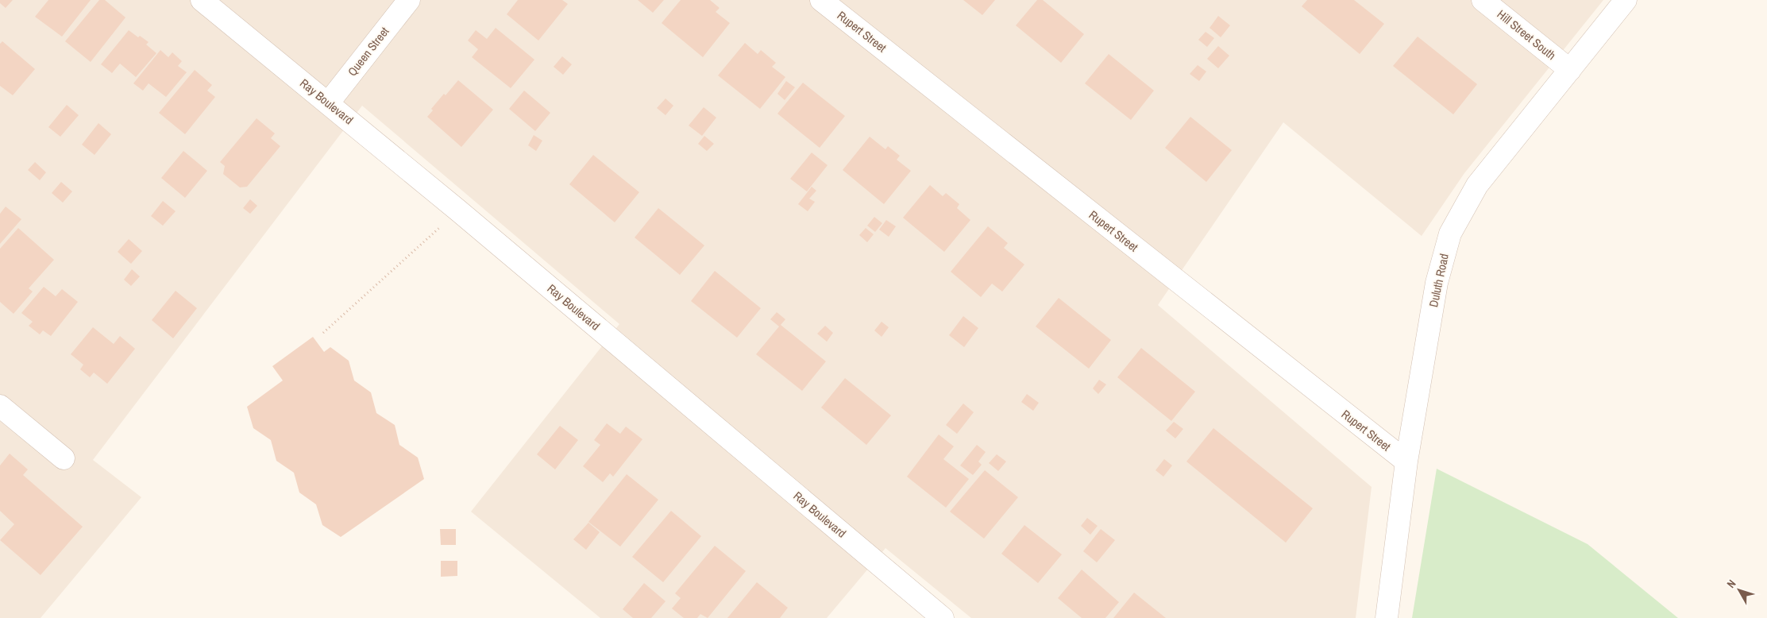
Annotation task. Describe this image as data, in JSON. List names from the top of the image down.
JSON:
{
  "streets": {
    "street": [
      "Rupert Street",
      "Hill Street South",
      "Queen Street",
      "Ray Boulevard",
      "Duluth Road"
    ]
  },
  "crossings": [
    ["Rupert Street", "Duluth Road"],
    ["Hill Street South", "Duluth Road"],
    ["Queen Street", "Ray Boulevard"]
  ],
  "north": "top left"
}
